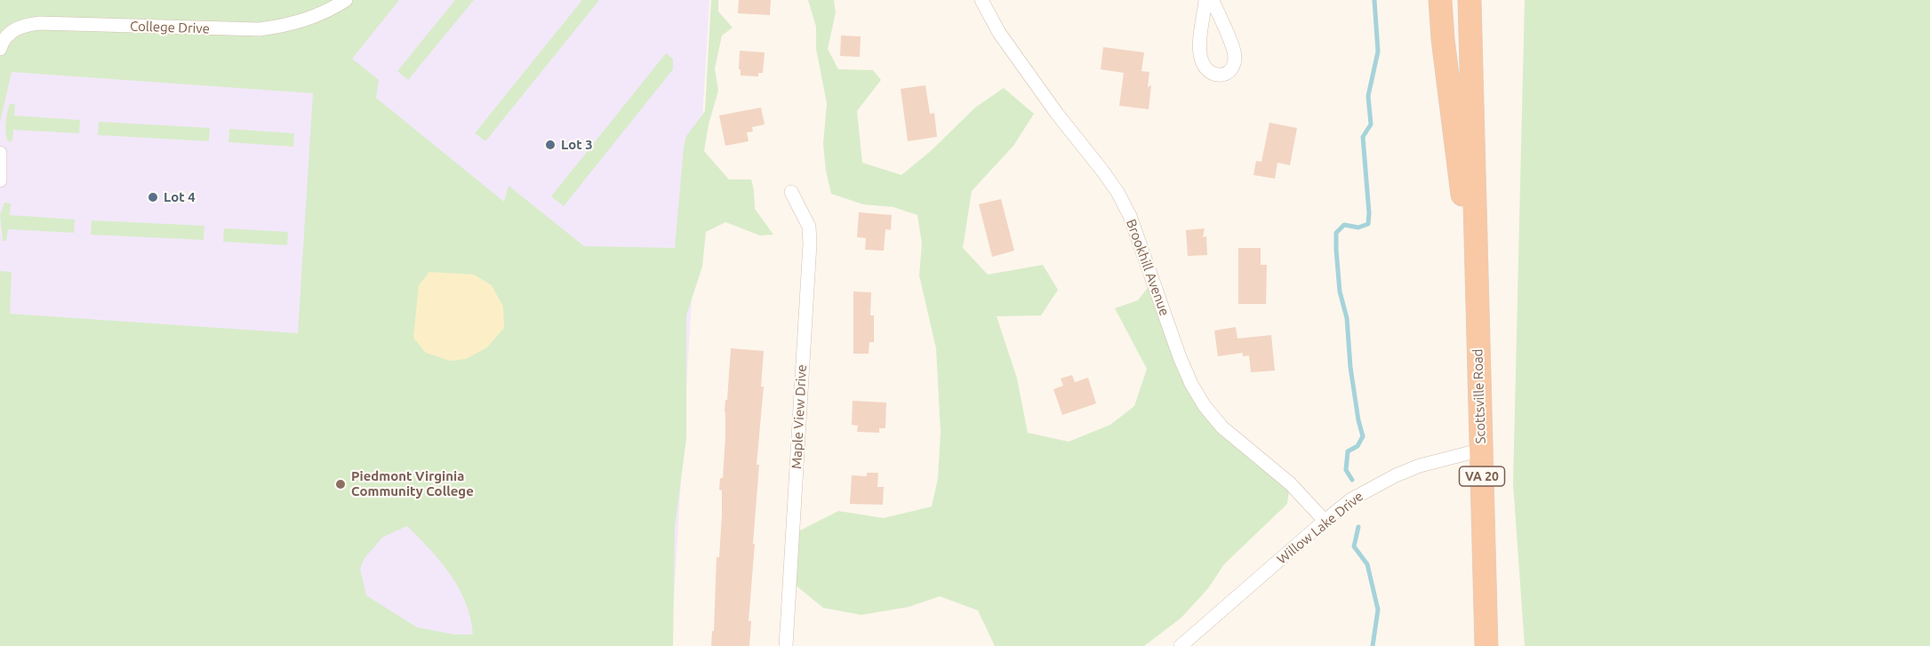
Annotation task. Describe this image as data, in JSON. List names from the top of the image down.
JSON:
{
  "streets": {
    "highway": ["Scottsville Road", "VA 20"],
    "street": [
      "College Drive",
      "Brookhill Avenue",
      "Maple View Drive",
      "Willow Lake Drive"
    ]
  },
  "crossings": [
    ["Brookhill Avenue", "Willow Lake Drive"],
    ["Scottsville Road", "Willow Lake Drive"]
  ],
  "places": ["Lot 3", "Lot 4", "Piedmont Virginia Community College"]
}
